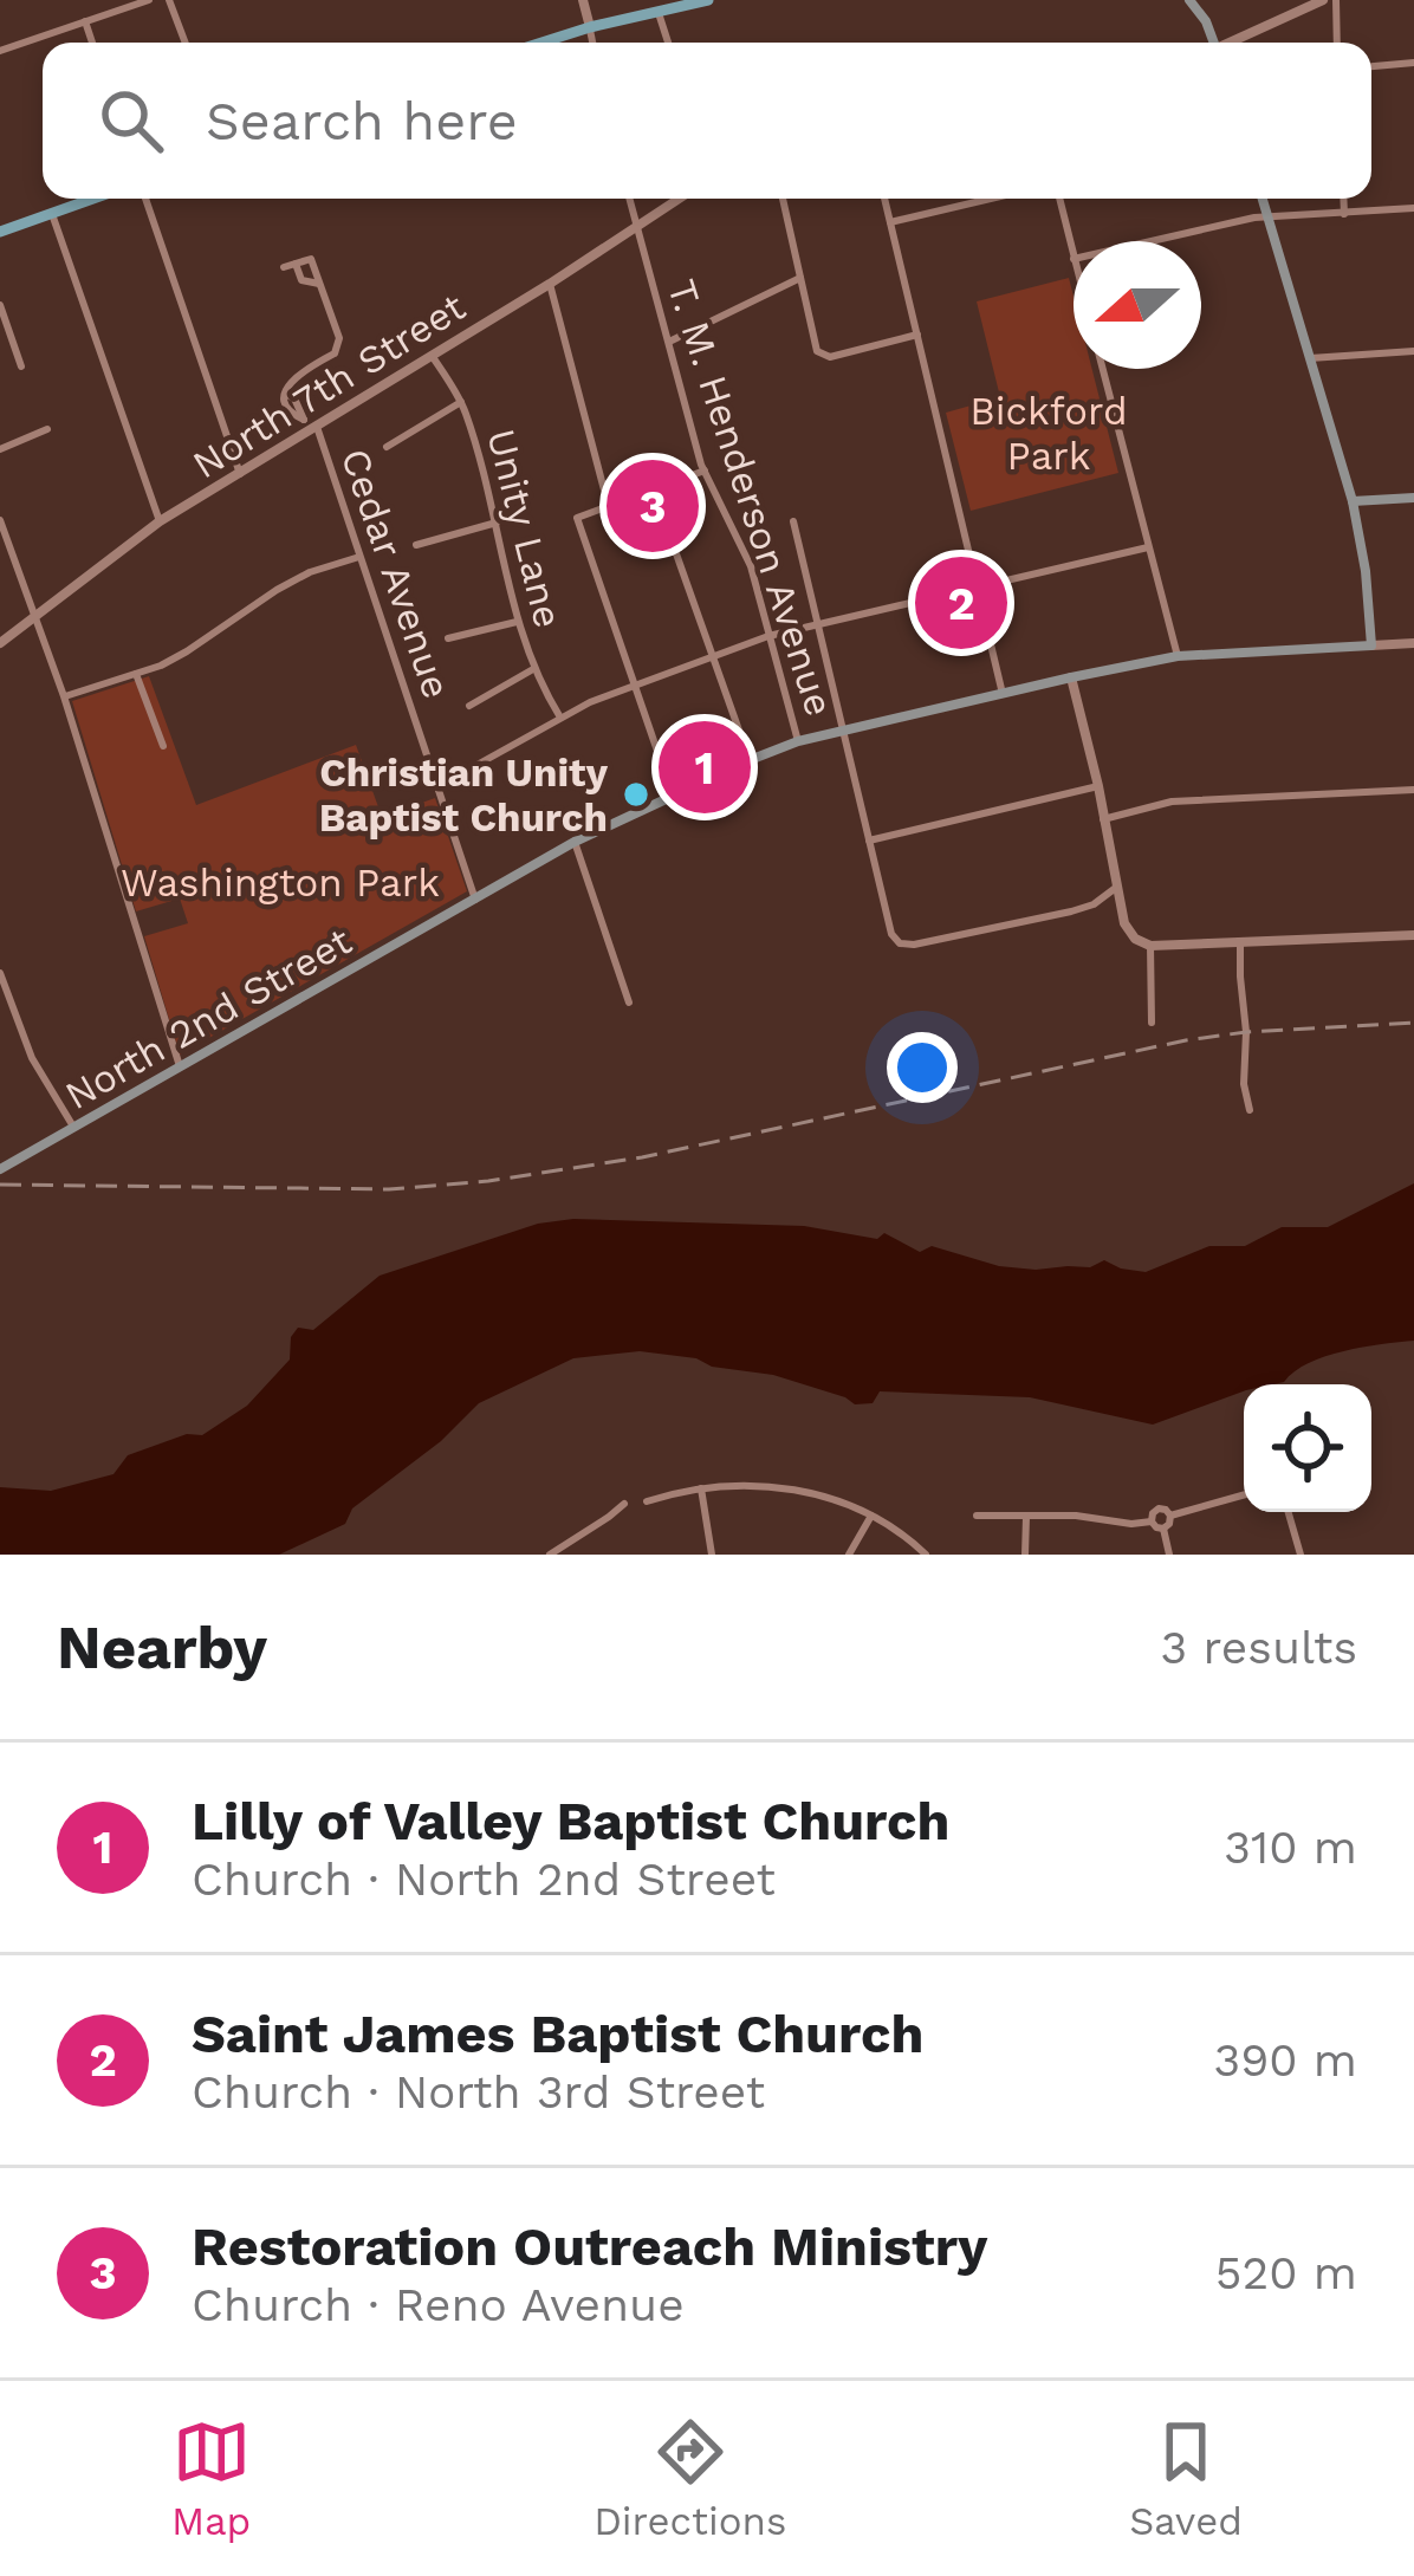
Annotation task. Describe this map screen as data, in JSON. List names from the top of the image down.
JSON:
{
  "streets": {
    "main road": ["North 2nd Street"],
    "street": [
      "North 7th Street",
      "T. M. Henderson Avenue",
      "Unity Lane",
      "Cedar Avenue"
    ]
  },
  "crossings": [
    ["North 7th Street", "T. M. Henderson Avenue"],
    ["North 7th Street", "Unity Lane"],
    ["North 7th Street", "Cedar Avenue"],
    ["T. M. Henderson Avenue", "North 2nd Street"],
    ["Cedar Avenue", "North 2nd Street"]
  ],
  "parks": ["Bickford Park", "Washington Park"],
  "places": ["Christian Unity Baptist Church"],
  "north": "left",
  "page": {
    "search": "Search here",
    "pins": ["3", "2", "1"],
    "heading": ["Nearby", "3 results"],
    "list": [
      {
        "mark": "1",
        "name": "Lilly of Valley Baptist Church",
        "note": "Church · North 2nd Street",
        "value": "310 m"
      },
      {
        "mark": "2",
        "name": "Saint James Baptist Church",
        "note": "Church · North 3rd Street",
        "value": "390 m"
      },
      {
        "mark": "3",
        "name": "Restoration Outreach Ministry",
        "note": "Church · Reno Avenue",
        "value": "520 m"
      }
    ],
    "nav": ["Map", "Directions", "Saved"]
  }
}
